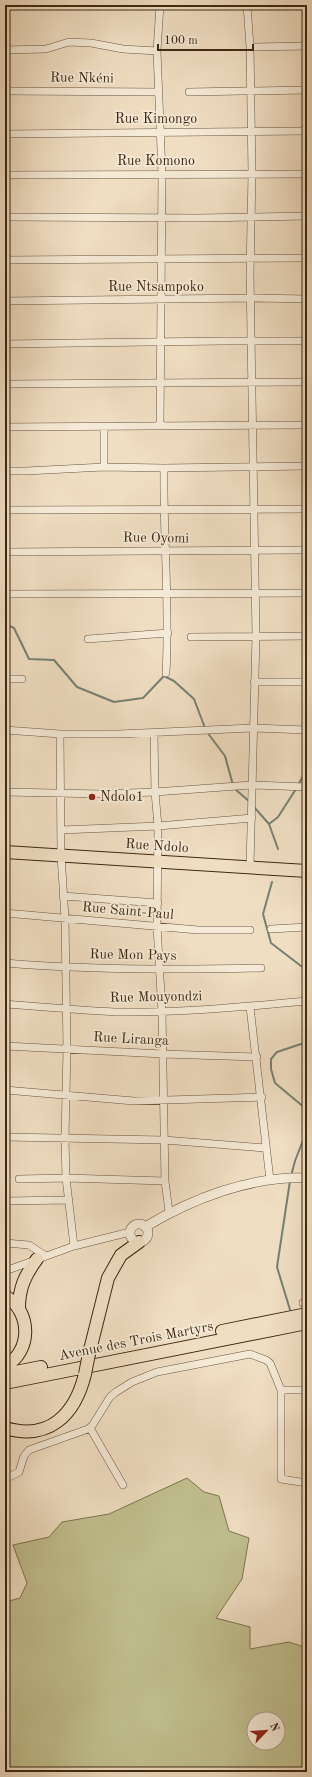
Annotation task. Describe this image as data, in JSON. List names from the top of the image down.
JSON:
{
  "streets": {
    "main road": ["Rue Ndolo", "Avenue des Trois Martyrs"],
    "street": [
      "Rue Nkéni",
      "Rue Kimongo",
      "Rue Komono",
      "Rue Ntsampoko",
      "Rue Oyomi",
      "Rue Saint-Paul",
      "Rue Mon Pays",
      "Rue Mouyondzi",
      "Rue Liranga"
    ]
  },
  "places": ["Ndolo1"],
  "scale_bar": "100 m",
  "north": "top right"
}
